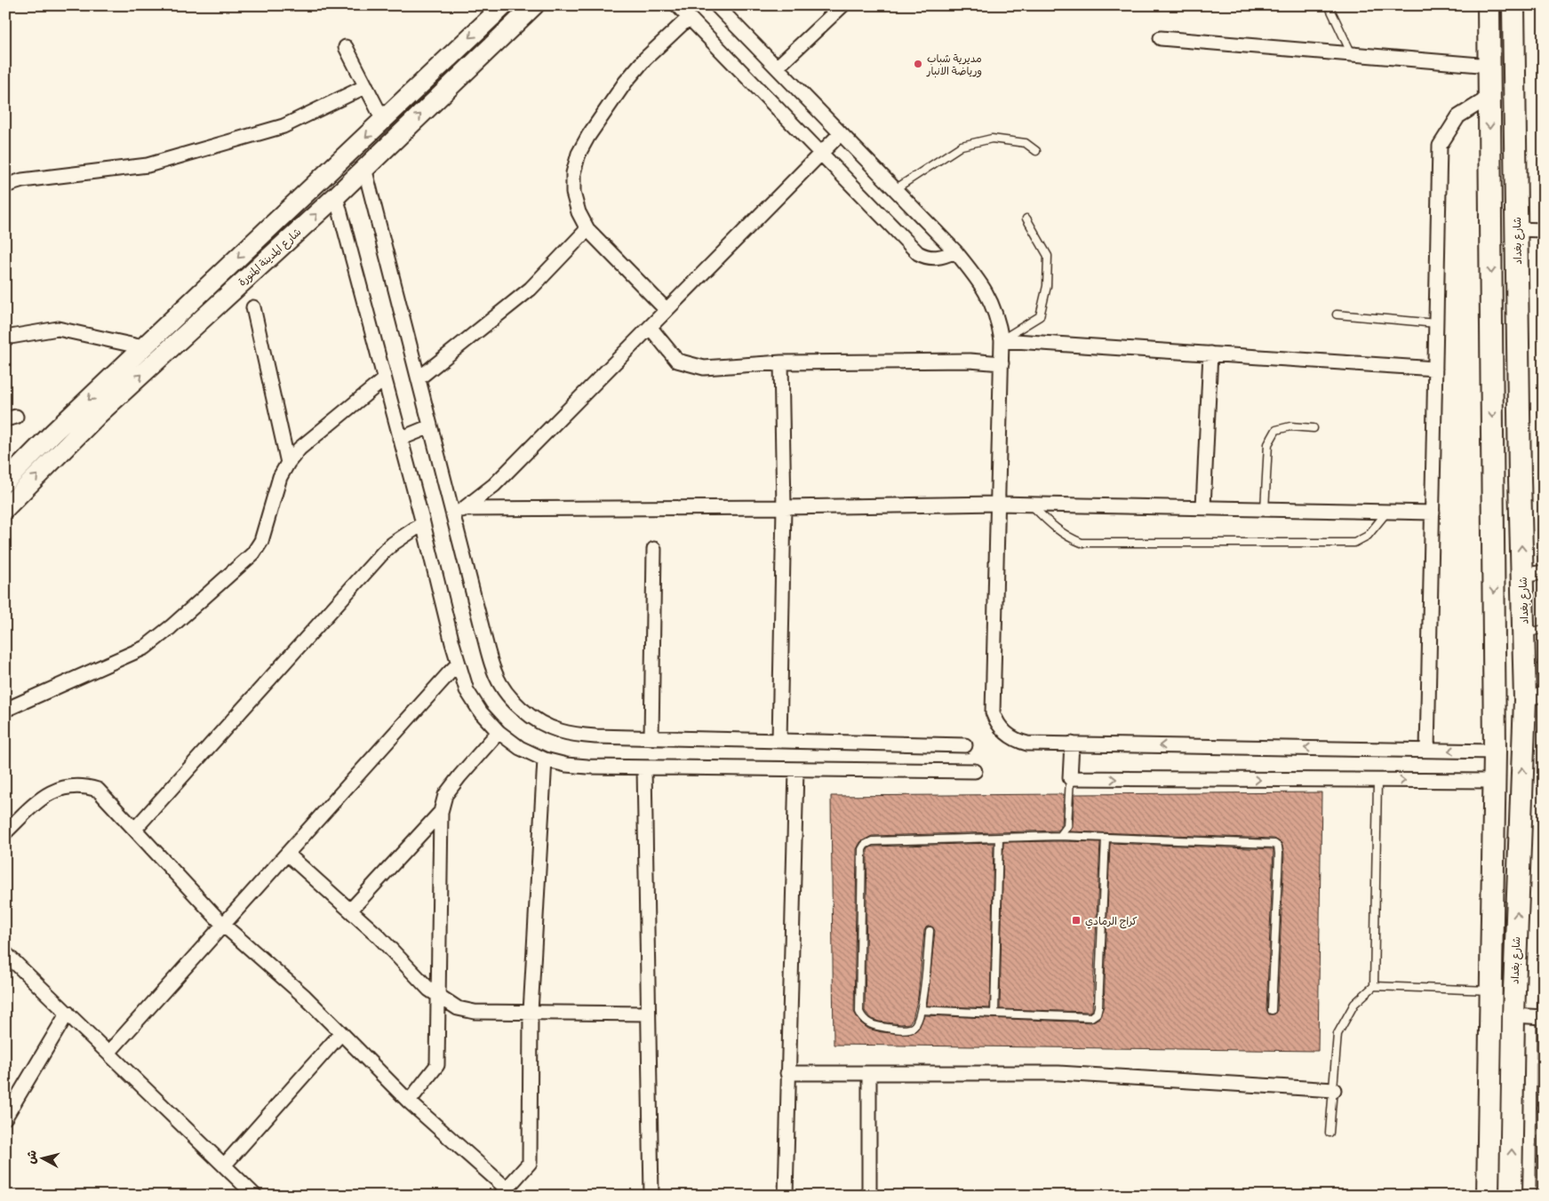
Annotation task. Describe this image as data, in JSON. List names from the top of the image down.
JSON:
{
  "streets": {
    "main road": ["شارع بغداد", "شارع المدينة المنورة"]
  },
  "places": {
    "other": ["مديرية شباب ورياضة الانبار"],
    "transit": ["كراج الرمادي"]
  },
  "north": "left"
}
